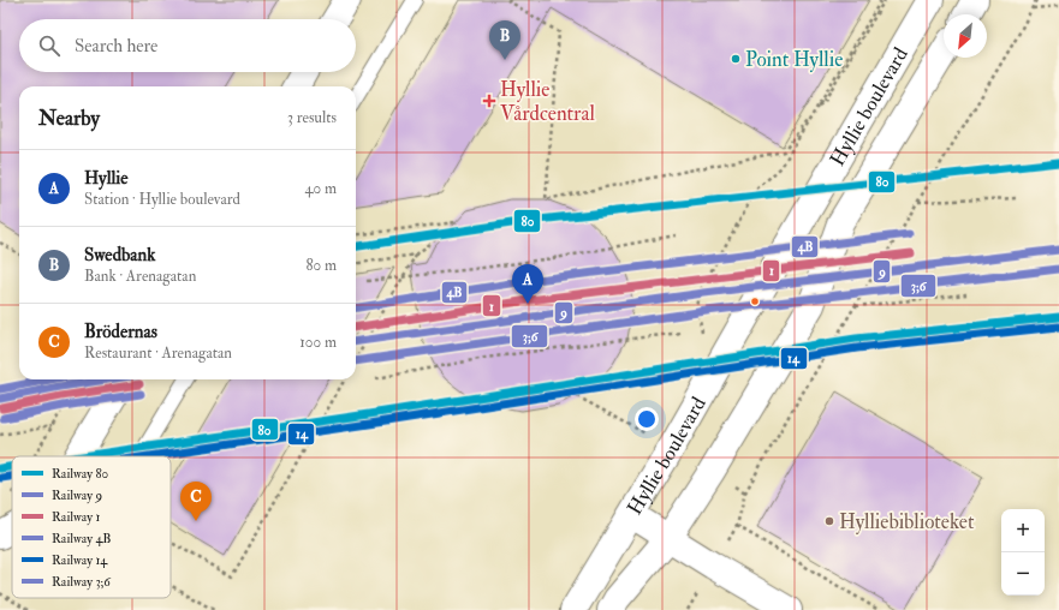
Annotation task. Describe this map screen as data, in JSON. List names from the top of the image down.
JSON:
{
  "streets": {
    "street": ["Hyllie boulevard"]
  },
  "places": {
    "other": ["Point Hyllie", "Hylliebiblioteket"],
    "health": ["Hyllie Vårdcentral"]
  },
  "lines": [
    "rail line 80",
    "rail line 4B",
    "rail line 9",
    "rail line 1",
    "rail line 3;6",
    "rail line 14"
  ],
  "legend": [
    "Railway 80",
    "Railway 9",
    "Railway 1",
    "Railway 4B",
    "Railway 14",
    "Railway 3;6"
  ],
  "north": "bottom left",
  "page": {
    "search": "Search here",
    "pins": ["B", "A", "C"],
    "heading": ["Nearby", "3 results"],
    "list": [
      {
        "mark": "A",
        "name": "Hyllie",
        "note": "Station · Hyllie boulevard",
        "value": "40 m"
      },
      {
        "mark": "B",
        "name": "Swedbank",
        "note": "Bank · Arenagatan",
        "value": "80 m"
      },
      {
        "mark": "C",
        "name": "Brödernas",
        "note": "Restaurant · Arenagatan",
        "value": "100 m"
      }
    ],
    "map_buttons": ["+", "−"]
  }
}
